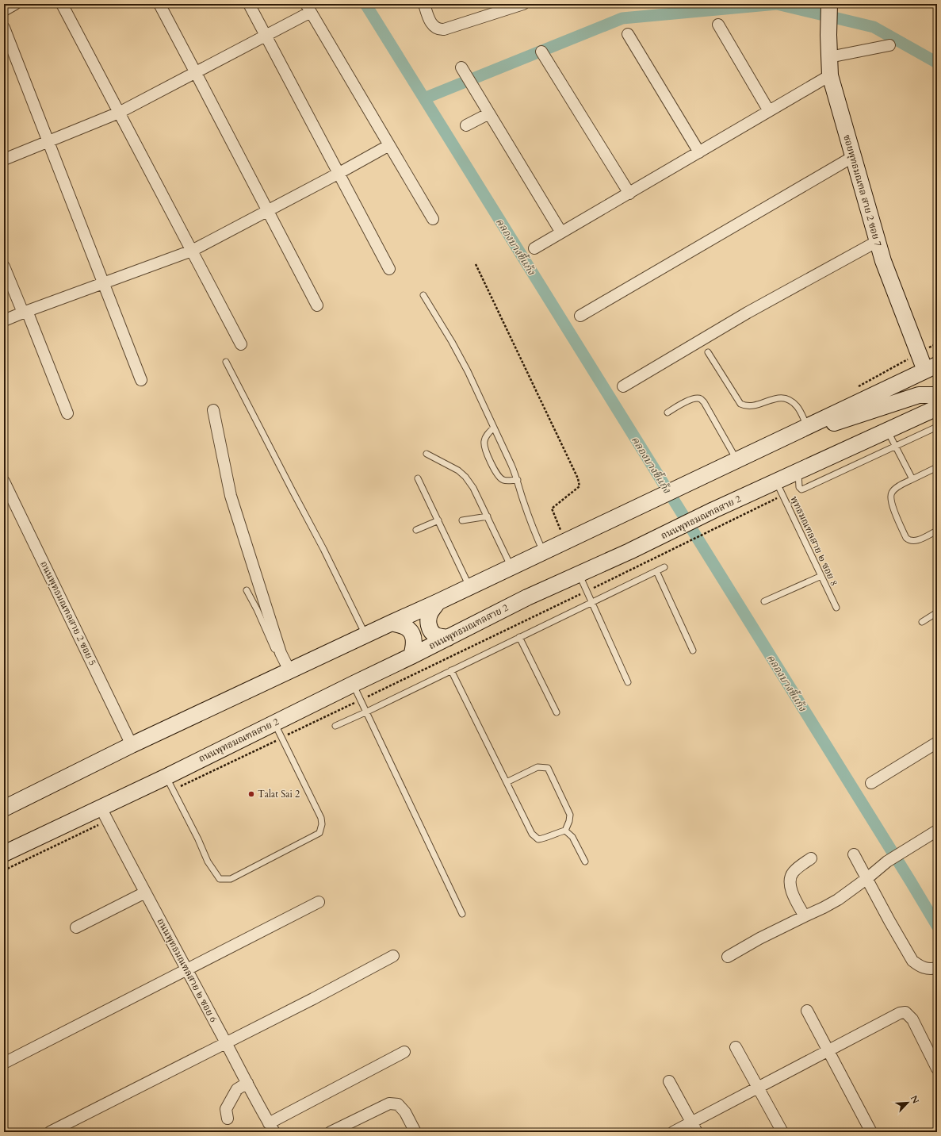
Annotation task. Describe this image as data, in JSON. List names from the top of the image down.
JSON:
{
  "streets": {
    "main road": ["ซอยพุทธมณฑล สาย 2 ซอย 7", "ถนนพุทธมณฑลสาย 2"],
    "street": ["ถนนพุทธมณฑลสาย 2 ซอย 5", "ถนนพุทธมณฑลสาย ๒ ซอย 6"],
    "lane": ["พุทธมณฑลสาย ๒ ซอย 8"]
  },
  "crossings": [
    ["ถนนพุทธมณฑลสาย 2", "พุทธมณฑลสาย ๒ ซอย 8"],
    ["ถนนพุทธมณฑลสาย 2", "ถนนพุทธมณฑลสาย ๒ ซอย 6"]
  ],
  "water": ["คลองบางขี้แก้ง"],
  "places": ["Talat Sai 2"],
  "north": "top right"
}
